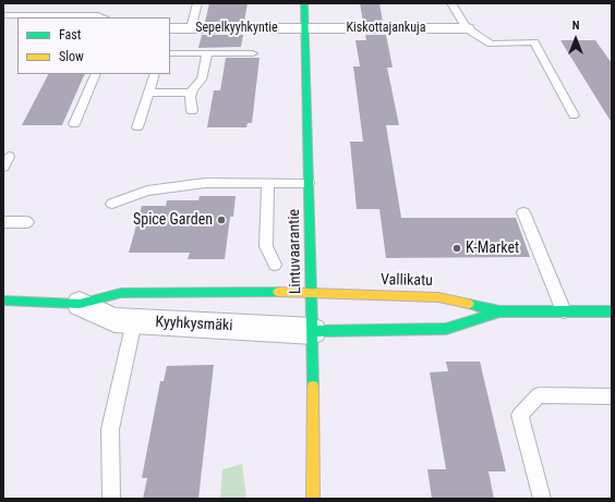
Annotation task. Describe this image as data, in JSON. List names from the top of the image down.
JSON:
{
  "streets": {
    "street": [
      "Sepelkyyhkyntie",
      "Kiskottajankuja",
      "Lintuvaarantie",
      "Vallikatu",
      "Kyyhkysmäki"
    ]
  },
  "crossings": [
    ["Sepelkyyhkyntie", "Kiskottajankuja"],
    ["Sepelkyyhkyntie", "Lintuvaarantie"],
    ["Kiskottajankuja", "Lintuvaarantie"],
    ["Lintuvaarantie", "Vallikatu"],
    ["Lintuvaarantie", "Kyyhkysmäki"],
    ["Vallikatu", "Kyyhkysmäki"]
  ],
  "places": ["Spice Garden", "K-Market"],
  "legend": ["Fast", "Slow"],
  "north": "top"
}
